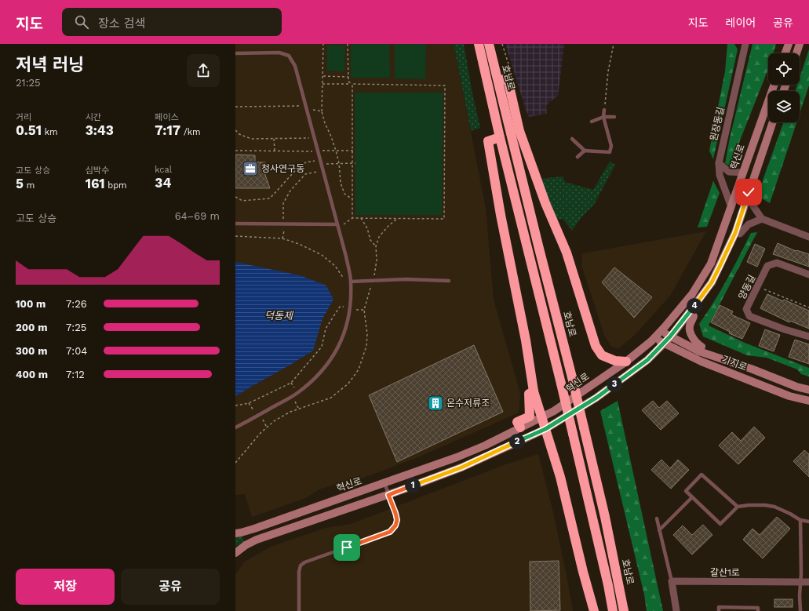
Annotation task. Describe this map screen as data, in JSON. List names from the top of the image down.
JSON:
{
  "streets": {
    "highway": ["호남로"],
    "main road": ["혁신로", "기지로"],
    "street": ["원장동길", "양동길", "갈산1로"]
  },
  "crossings": [
    ["원장동길", "혁신로"],
    ["혁신로", "기지로"]
  ],
  "water": ["덕동제"],
  "places": {
    "office": ["청사연구동"],
    "building": ["온수저류조"]
  },
  "page": {
    "header": "지도",
    "search": "장소 검색",
    "nav": ["지도", "레이어", "공유"],
    "heading": ["저녁 러닝", "21:25"],
    "stats": [
      ["거리", "0.51 km"],
      ["시간", "3:43"],
      ["페이스", "7:17 /km"],
      ["고도 상승", "5 m"],
      ["심박수", "161 bpm"],
      ["kcal", "34"]
    ],
    "chart": ["고도 상승", "64–69 m"],
    "list": [
      {
        "name": "100 m",
        "note": "7:26"
      },
      {
        "name": "200 m",
        "note": "7:25"
      },
      {
        "name": "300 m",
        "note": "7:04"
      },
      {
        "name": "400 m",
        "note": "7:12"
      }
    ],
    "pins": [
      "4",
      "3",
      "2",
      "1"
    ],
    "buttons": ["저장", "공유"]
  }
}
